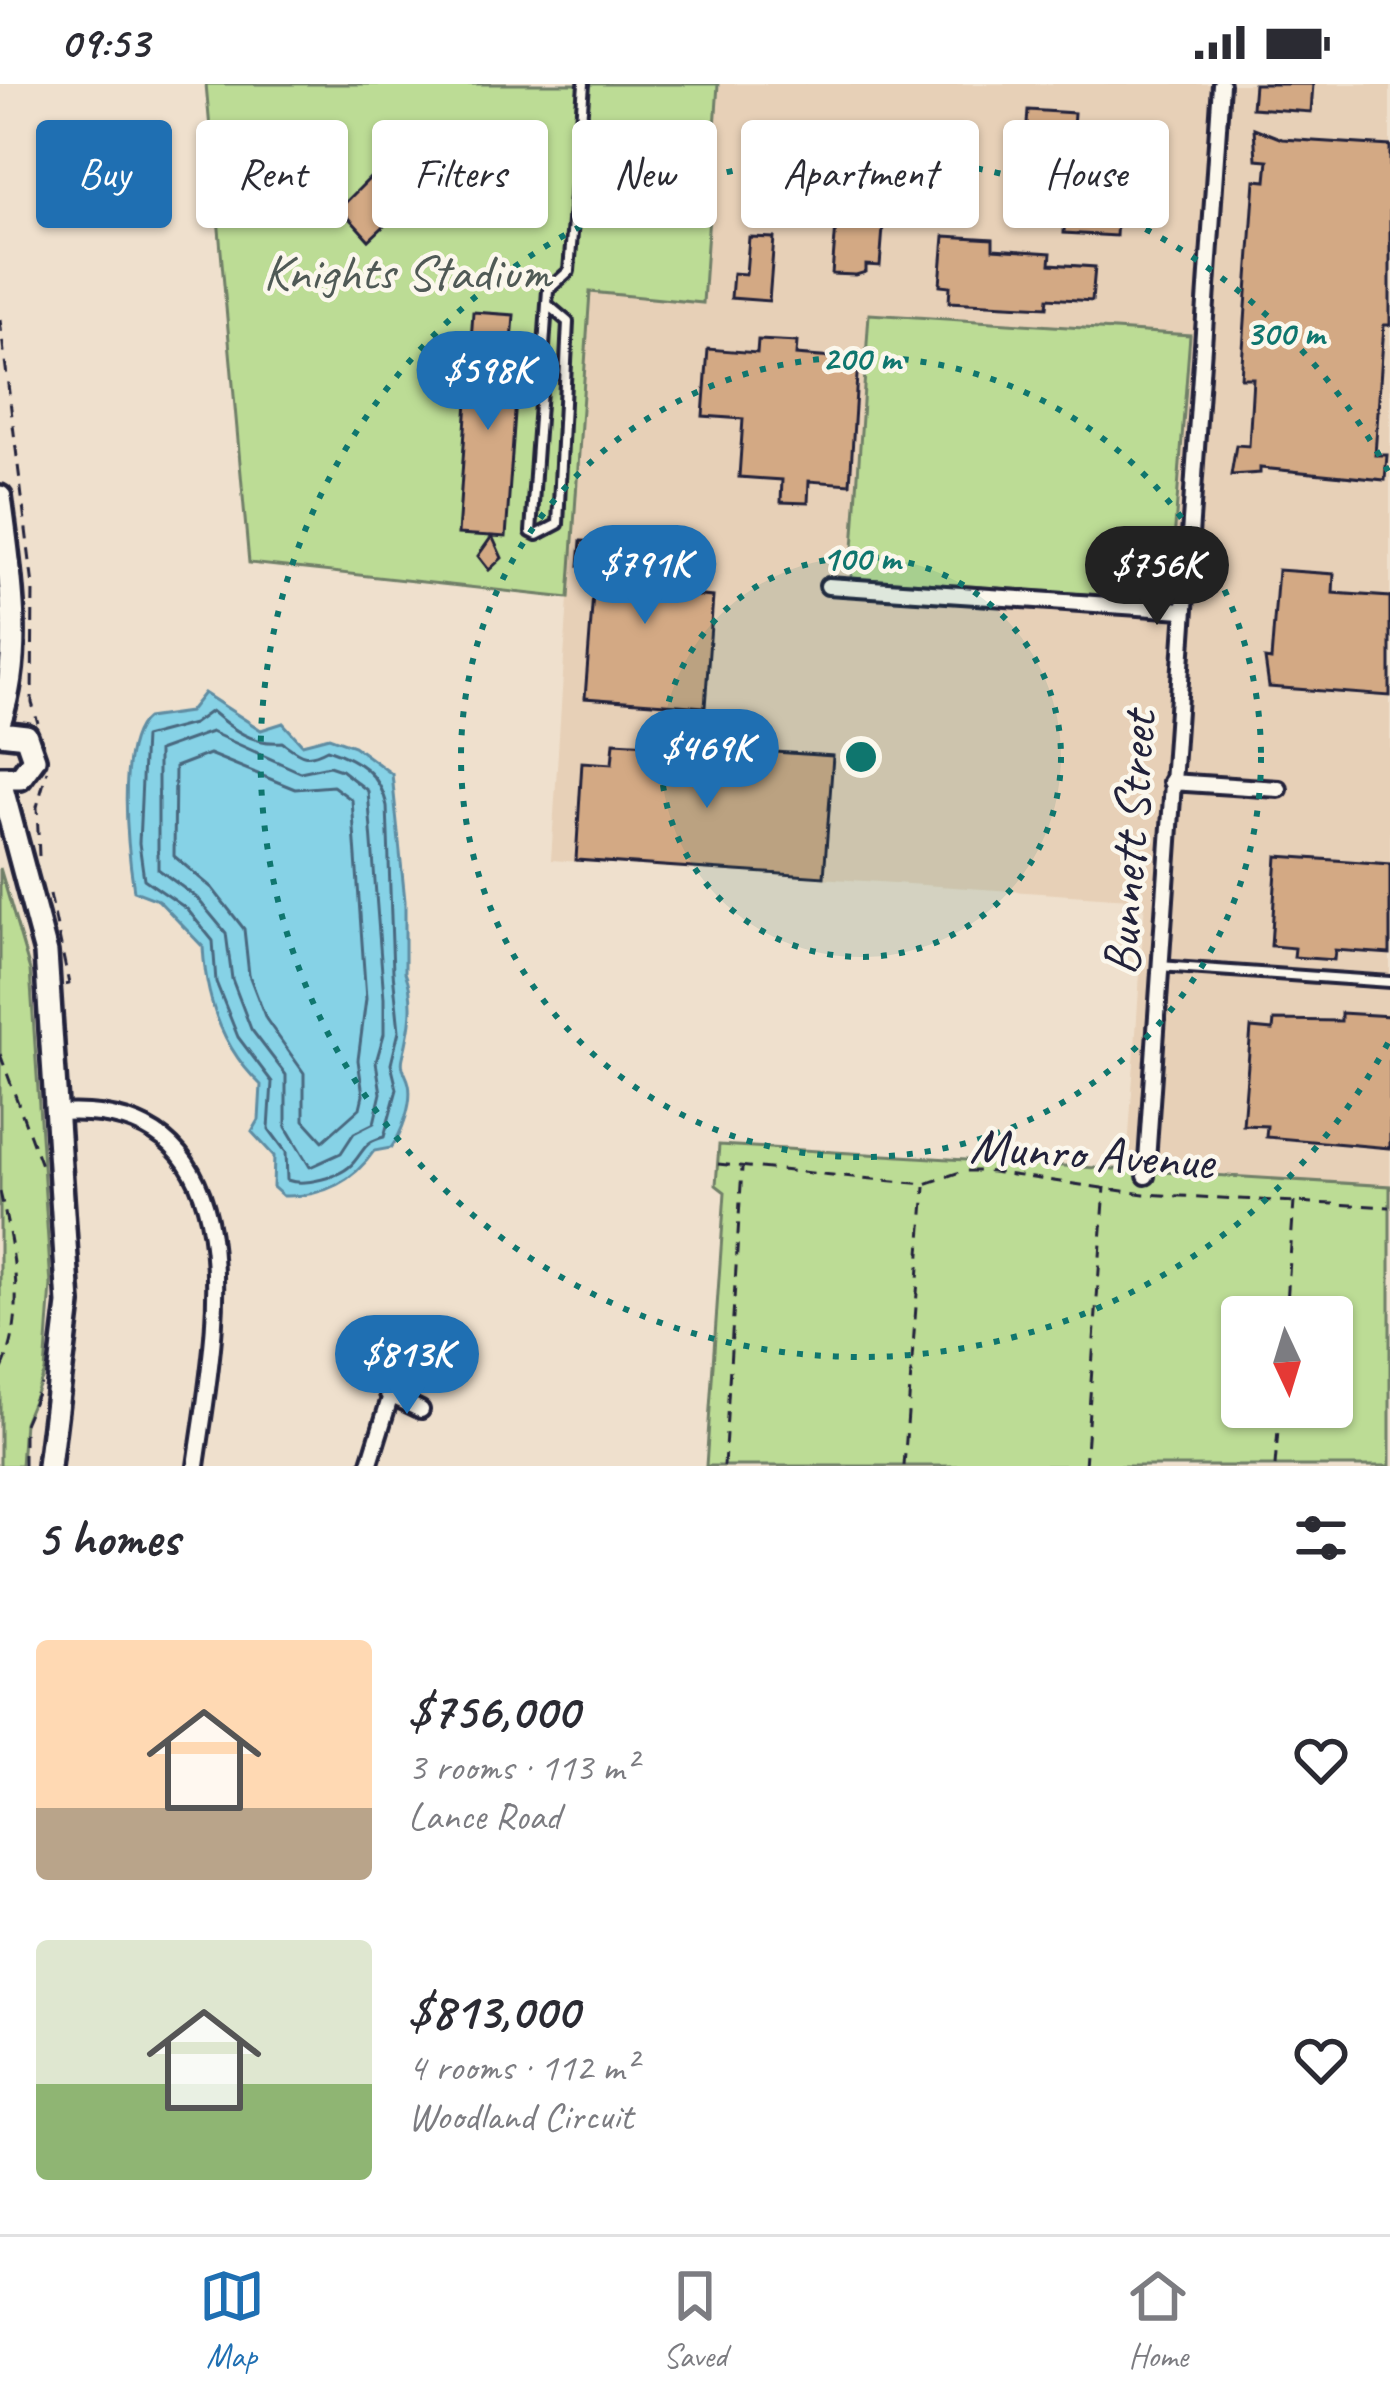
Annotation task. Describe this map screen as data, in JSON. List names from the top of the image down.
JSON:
{
  "streets": {
    "street": ["Bunnett Street"],
    "path": ["Munro Avenue"]
  },
  "parks": ["Knights Stadium"],
  "north": "bottom",
  "page": {
    "status": "09:53",
    "chip": [
      "Buy",
      "Rent",
      "Filters",
      "New",
      "Apartment",
      "House"
    ],
    "price": [
      "$598K",
      "$791K",
      "$756K",
      "$469K",
      "$813K"
    ],
    "heading": "5 homes",
    "list": [
      {
        "name": "$756,000",
        "note": "3 rooms · 113 m² · Lance Road"
      },
      {
        "name": "$813,000",
        "note": "4 rooms · 112 m² · Woodland Circuit"
      }
    ],
    "tabs": ["Map", "Saved", "Home"]
  },
  "rings": ["300 m", "200 m", "100 m"]
}
